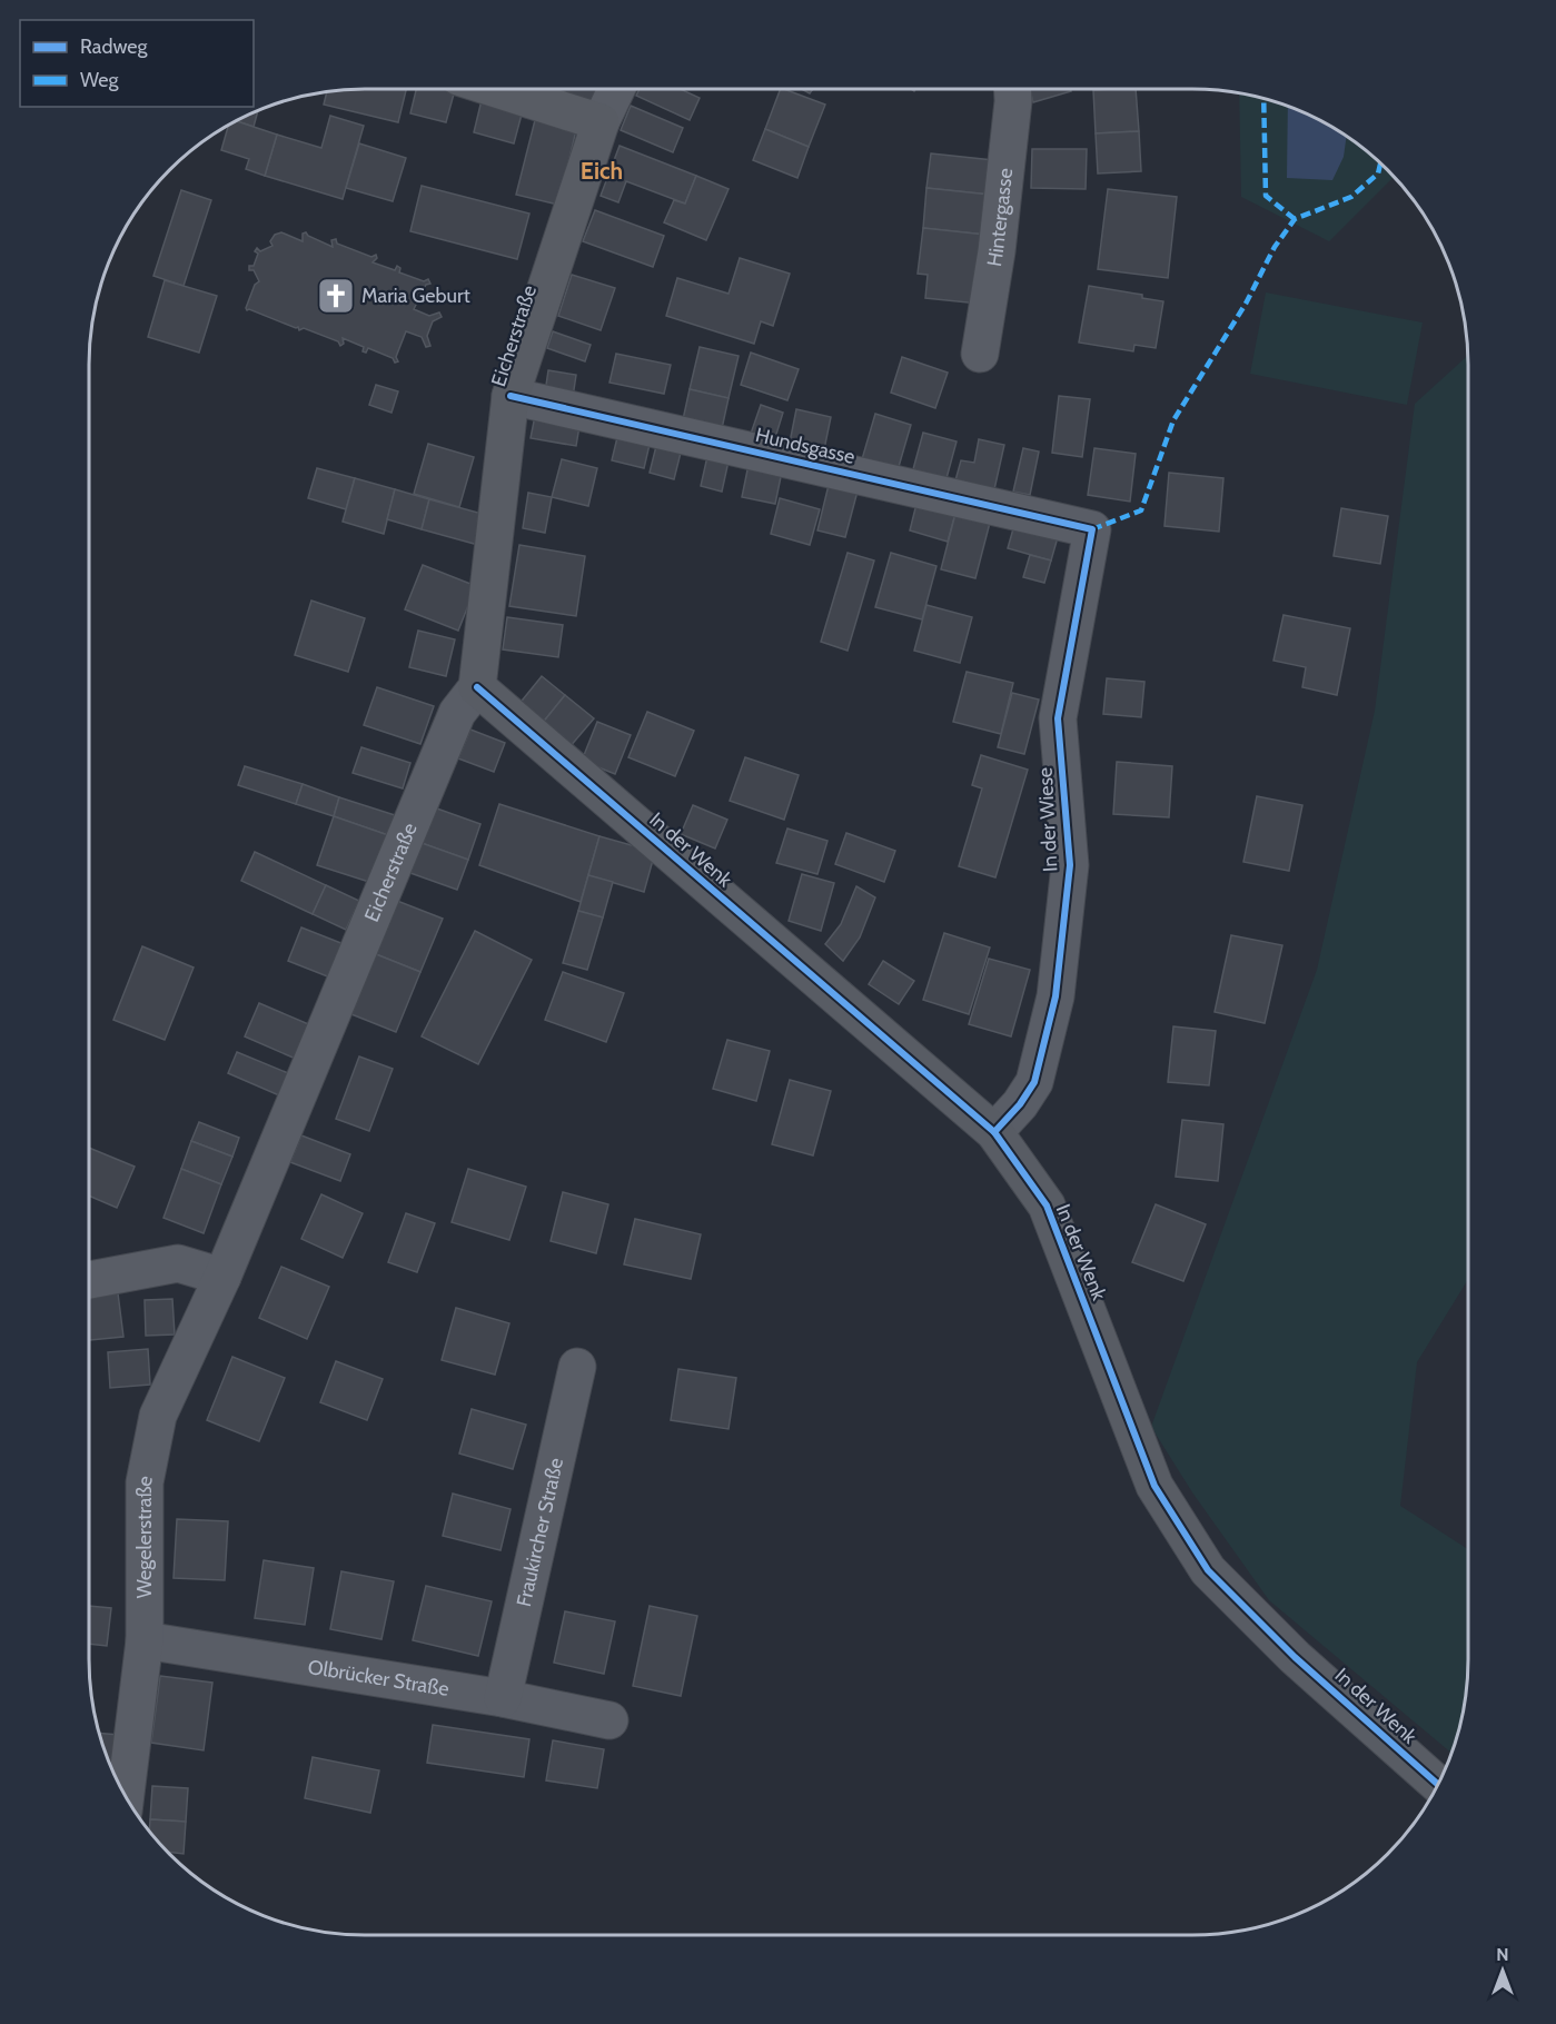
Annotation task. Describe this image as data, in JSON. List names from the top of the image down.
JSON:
{
  "streets": {
    "street": [
      "Hintergasse",
      "Eicherstraße",
      "Hundsgasse",
      "In der Wiese",
      "In der Wenk",
      "Fraukircher Straße",
      "Wegelerstraße",
      "Olbrücker Straße"
    ]
  },
  "crossings": [
    ["Eicherstraße", "Hundsgasse"],
    ["Eicherstraße", "In der Wenk"],
    ["Eicherstraße", "Wegelerstraße"],
    ["Hundsgasse", "In der Wiese"],
    ["In der Wiese", "In der Wenk"],
    ["Fraukircher Straße", "Olbrücker Straße"],
    ["Wegelerstraße", "Olbrücker Straße"]
  ],
  "districts": ["Eich"],
  "places": {
    "church": ["Maria Geburt"]
  },
  "legend": ["Radweg", "Weg"],
  "north": "top"
}
